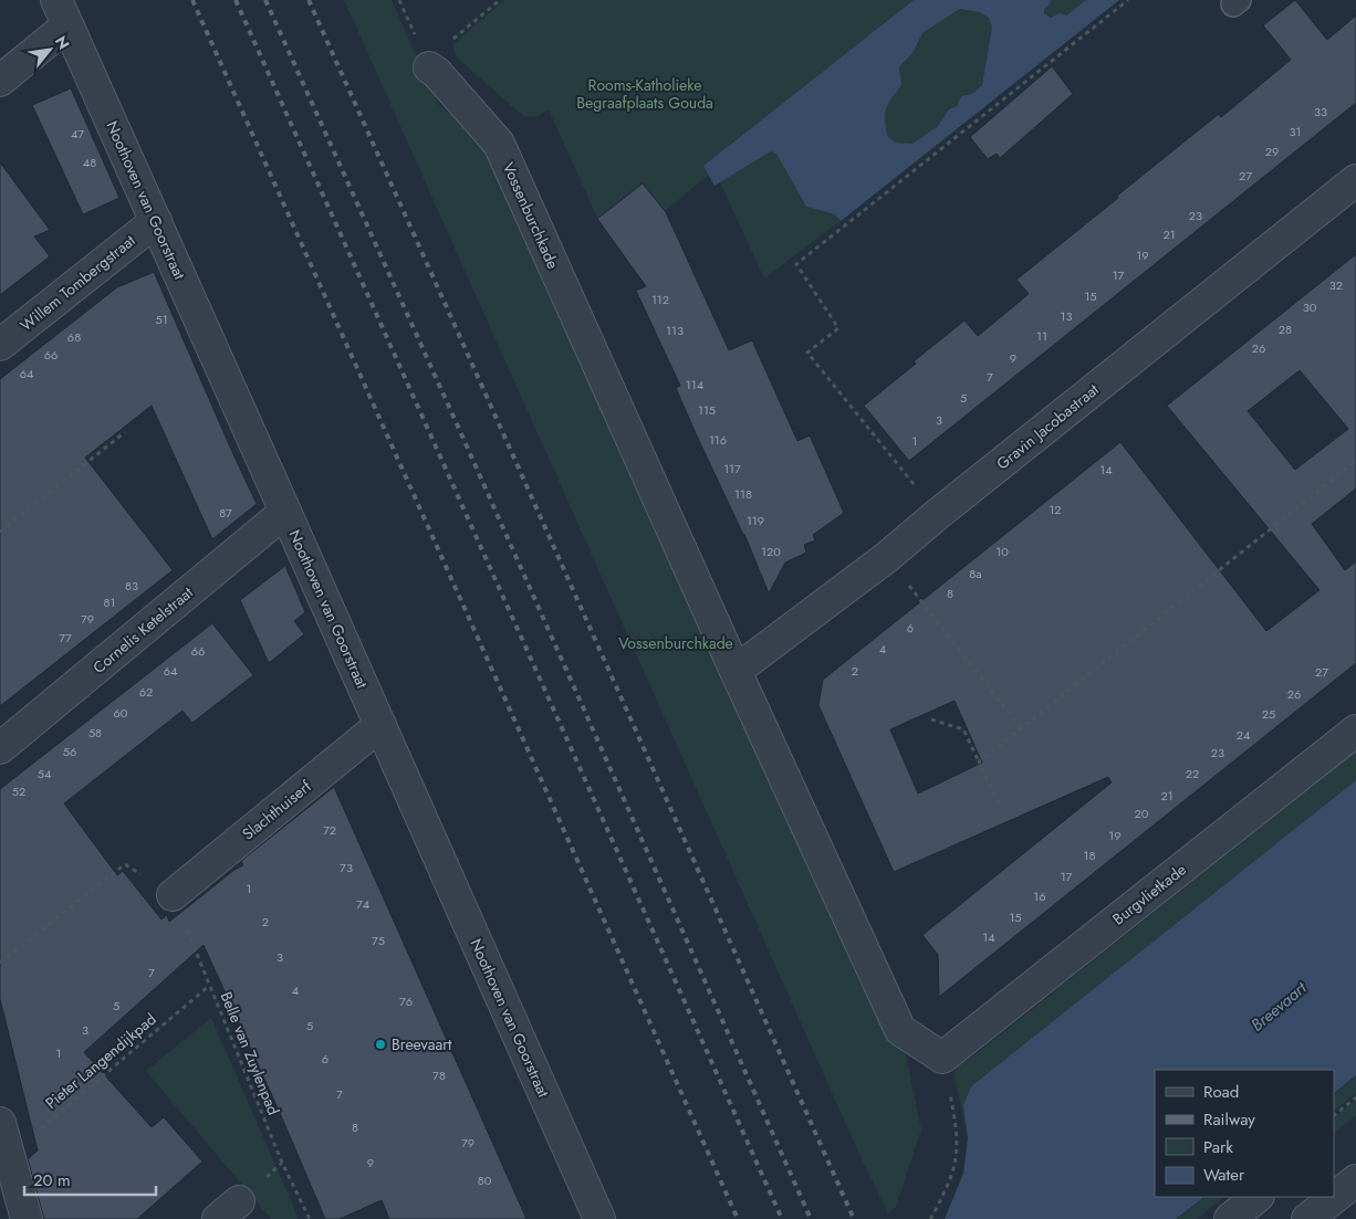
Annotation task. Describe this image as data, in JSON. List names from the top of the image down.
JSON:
{
  "streets": {
    "street": [
      "Noothoven van Goorstraat",
      "Vossenburchkade",
      "Willem Tombergstraat",
      "Gravin Jacobastraat",
      "Cornelis Ketelstraat",
      "Slachthuiserf",
      "Burgvlietkade"
    ],
    "path": ["Belle van Zuylenpad", "Pieter Langendijkpad"]
  },
  "crossings": [
    ["Noothoven van Goorstraat", "Willem Tombergstraat"],
    ["Noothoven van Goorstraat", "Cornelis Ketelstraat"],
    ["Noothoven van Goorstraat", "Slachthuiserf"],
    ["Vossenburchkade", "Gravin Jacobastraat"],
    ["Vossenburchkade", "Burgvlietkade"],
    ["Slachthuiserf", "Belle van Zuylenpad"],
    ["Belle van Zuylenpad", "Pieter Langendijkpad"]
  ],
  "water": ["Breevaart"],
  "parks": ["Rooms-Katholieke Begraafplaats Gouda", "Vossenburchkade"],
  "places": ["Breevaart"],
  "house_numbers": [
    "33",
    "31",
    "47",
    "29",
    "48",
    "27",
    "23",
    "21",
    "19",
    "17",
    "32",
    "15",
    "112",
    "30",
    "13",
    "51",
    "28",
    "113",
    "11",
    "68",
    "26",
    "66",
    "9",
    "64",
    "7",
    "114",
    "5",
    "115",
    "3",
    "116",
    "1",
    "117",
    "14",
    "118",
    "12",
    "87",
    "119",
    "120",
    "10",
    "8a",
    "83",
    "8",
    "81",
    "79",
    "6",
    "77",
    "4",
    "66",
    "64",
    "2",
    "27",
    "62",
    "26",
    "60",
    "25",
    "58",
    "24",
    "56",
    "23",
    "54",
    "22",
    "52",
    "21",
    "20",
    "72",
    "19",
    "18",
    "73",
    "17",
    "1",
    "16",
    "74",
    "15",
    "2",
    "14",
    "75",
    "3",
    "7",
    "4",
    "76",
    "5",
    "5",
    "3",
    "1",
    "6",
    "78",
    "7",
    "8",
    "79",
    "9",
    "80"
  ],
  "legend": [
    "Road",
    "Railway",
    "Park",
    "Water"
  ],
  "scale_bar": "20 m",
  "north": "top right"
}
